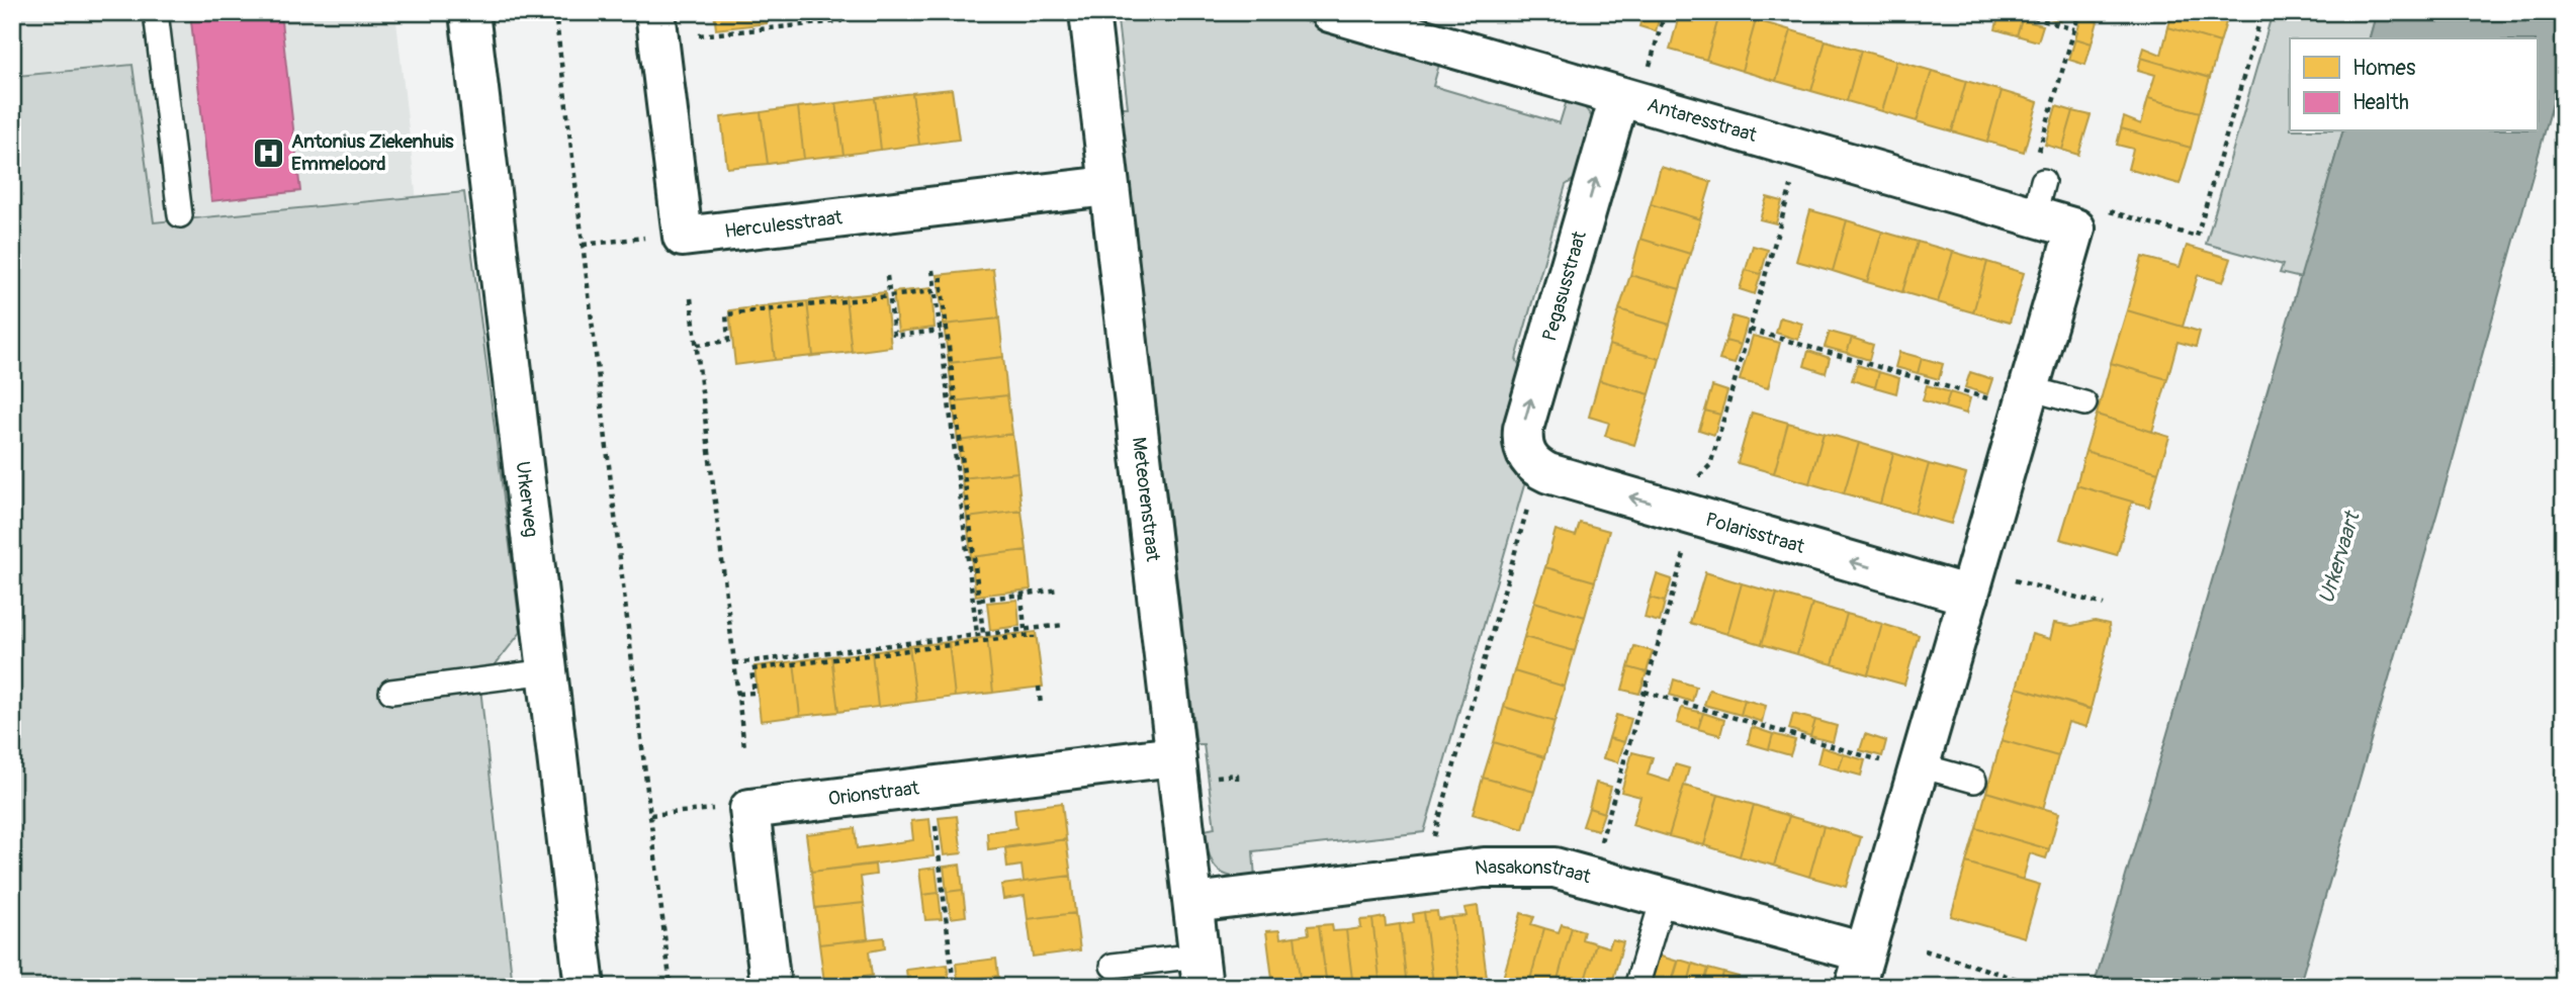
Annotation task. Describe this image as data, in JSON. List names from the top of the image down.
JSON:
{
  "streets": {
    "street": [
      "Antaresstraat",
      "Herculesstraat",
      "Pegasusstraat",
      "Urkerweg",
      "Meteorenstraat",
      "Polarisstraat",
      "Orionstraat",
      "Nasakonstraat"
    ]
  },
  "crossings": [
    ["Antaresstraat", "Pegasusstraat"],
    ["Herculesstraat", "Meteorenstraat"],
    ["Pegasusstraat", "Polarisstraat"],
    ["Meteorenstraat", "Orionstraat"],
    ["Meteorenstraat", "Nasakonstraat"]
  ],
  "one_way": ["Pegasusstraat", "Polarisstraat"],
  "water": ["Urkervaart"],
  "places": {
    "hospital": ["Antonius Ziekenhuis Emmeloord"]
  },
  "legend": ["Homes", "Health"]
}
